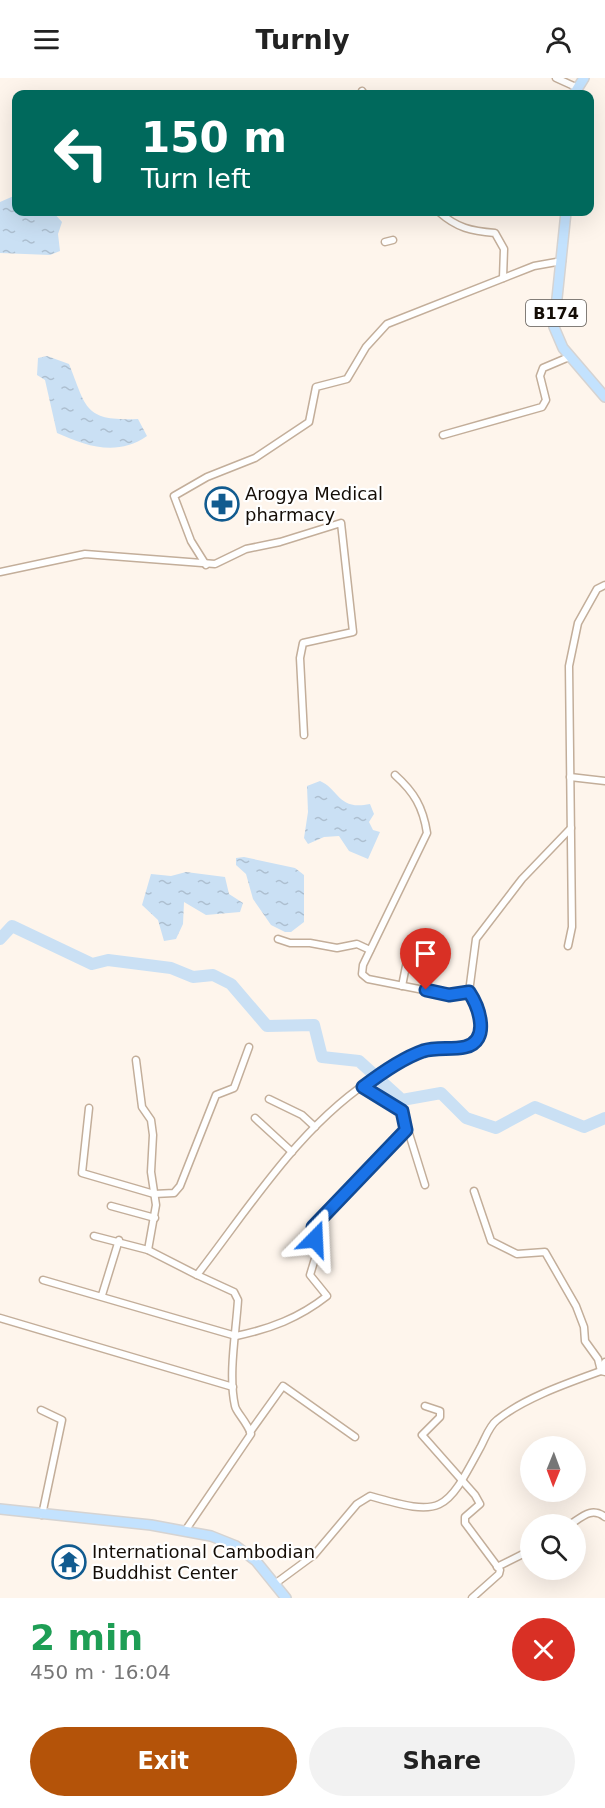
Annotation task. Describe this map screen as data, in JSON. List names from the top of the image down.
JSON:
{
  "streets": {
    "main road": ["B174"]
  },
  "places": {
    "pharmacy": ["Arogya Medical pharmacy"],
    "temple": ["International Cambodian Buddhist Center"]
  },
  "north": "bottom",
  "page": {
    "header": "Turnly",
    "turn": ["150 m", "Turn left"],
    "heading": ["2 min", "450 m · 16:04"],
    "buttons": ["Exit", "Share"]
  }
}
